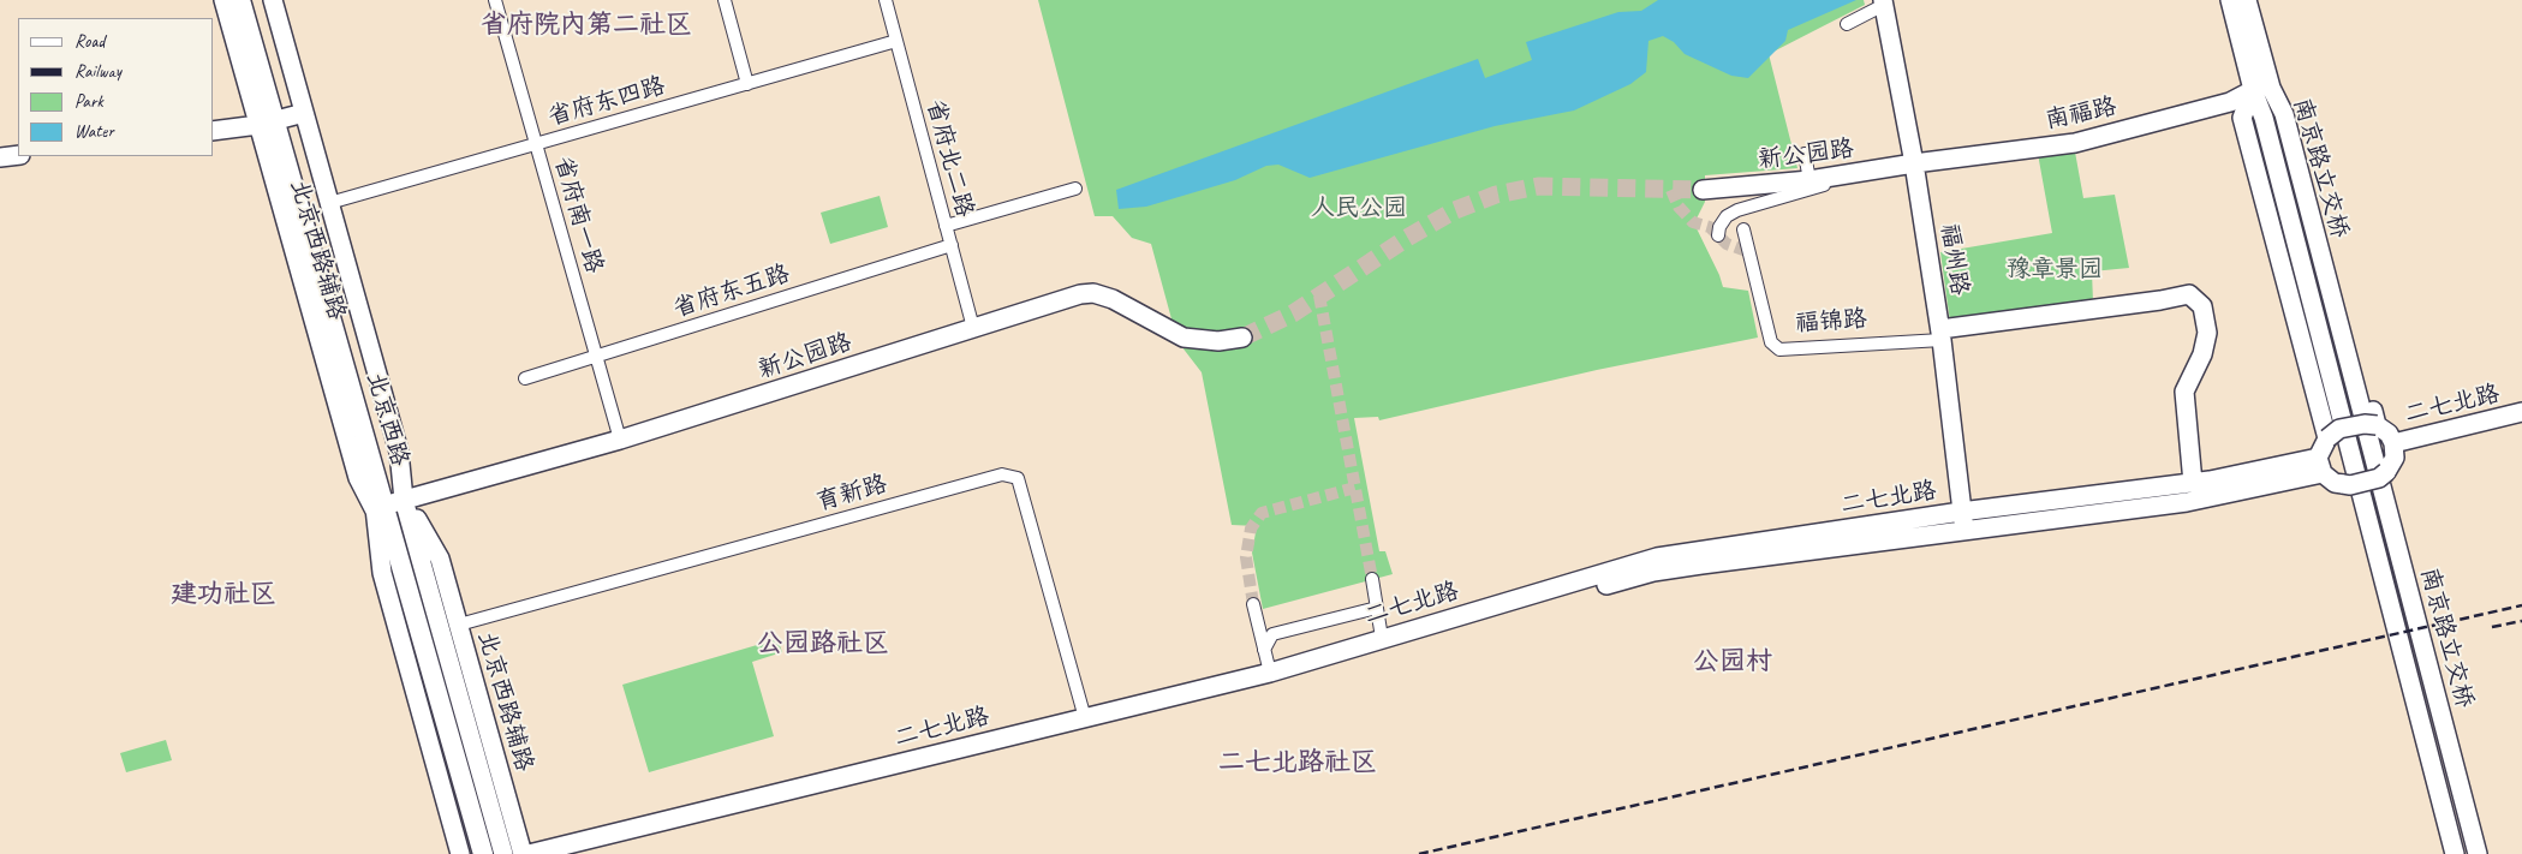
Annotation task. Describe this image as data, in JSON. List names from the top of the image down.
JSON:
{
  "streets": {
    "main road": [
      "南福路",
      "新公园路",
      "南京路立交桥",
      "北京西路辅路",
      "福州路",
      "福锦路",
      "二七北路",
      "北京西路"
    ],
    "street": [
      "省府东四路",
      "省府北二路",
      "省府南一路",
      "省府东五路",
      "育新路"
    ]
  },
  "crossings": [
    ["省府东四路", "省府北二路"],
    ["省府东四路", "省府南一路"],
    ["省府东四路", "北京西路辅路"],
    ["南福路", "新公园路"],
    ["南福路", "南京路立交桥"],
    ["南福路", "福州路"],
    ["新公园路", "省府北二路"],
    ["新公园路", "省府南一路"],
    ["新公园路", "北京西路辅路"],
    ["新公园路", "福州路"],
    ["新公园路", "北京西路"],
    ["省府北二路", "省府东五路"],
    ["省府南一路", "省府东五路"],
    ["北京西路辅路", "北京西路"],
    ["北京西路辅路", "育新路"],
    ["福州路", "福锦路"],
    ["福州路", "二七北路"],
    ["福锦路", "二七北路"],
    ["二七北路", "育新路"]
  ],
  "districts": [
    "省府院内第二社区",
    "建功社区",
    "公园路社区",
    "公园村",
    "二七北路社区"
  ],
  "parks": ["人民公园", "豫章景园"],
  "legend": [
    "Road",
    "Railway",
    "Park",
    "Water"
  ]
}
